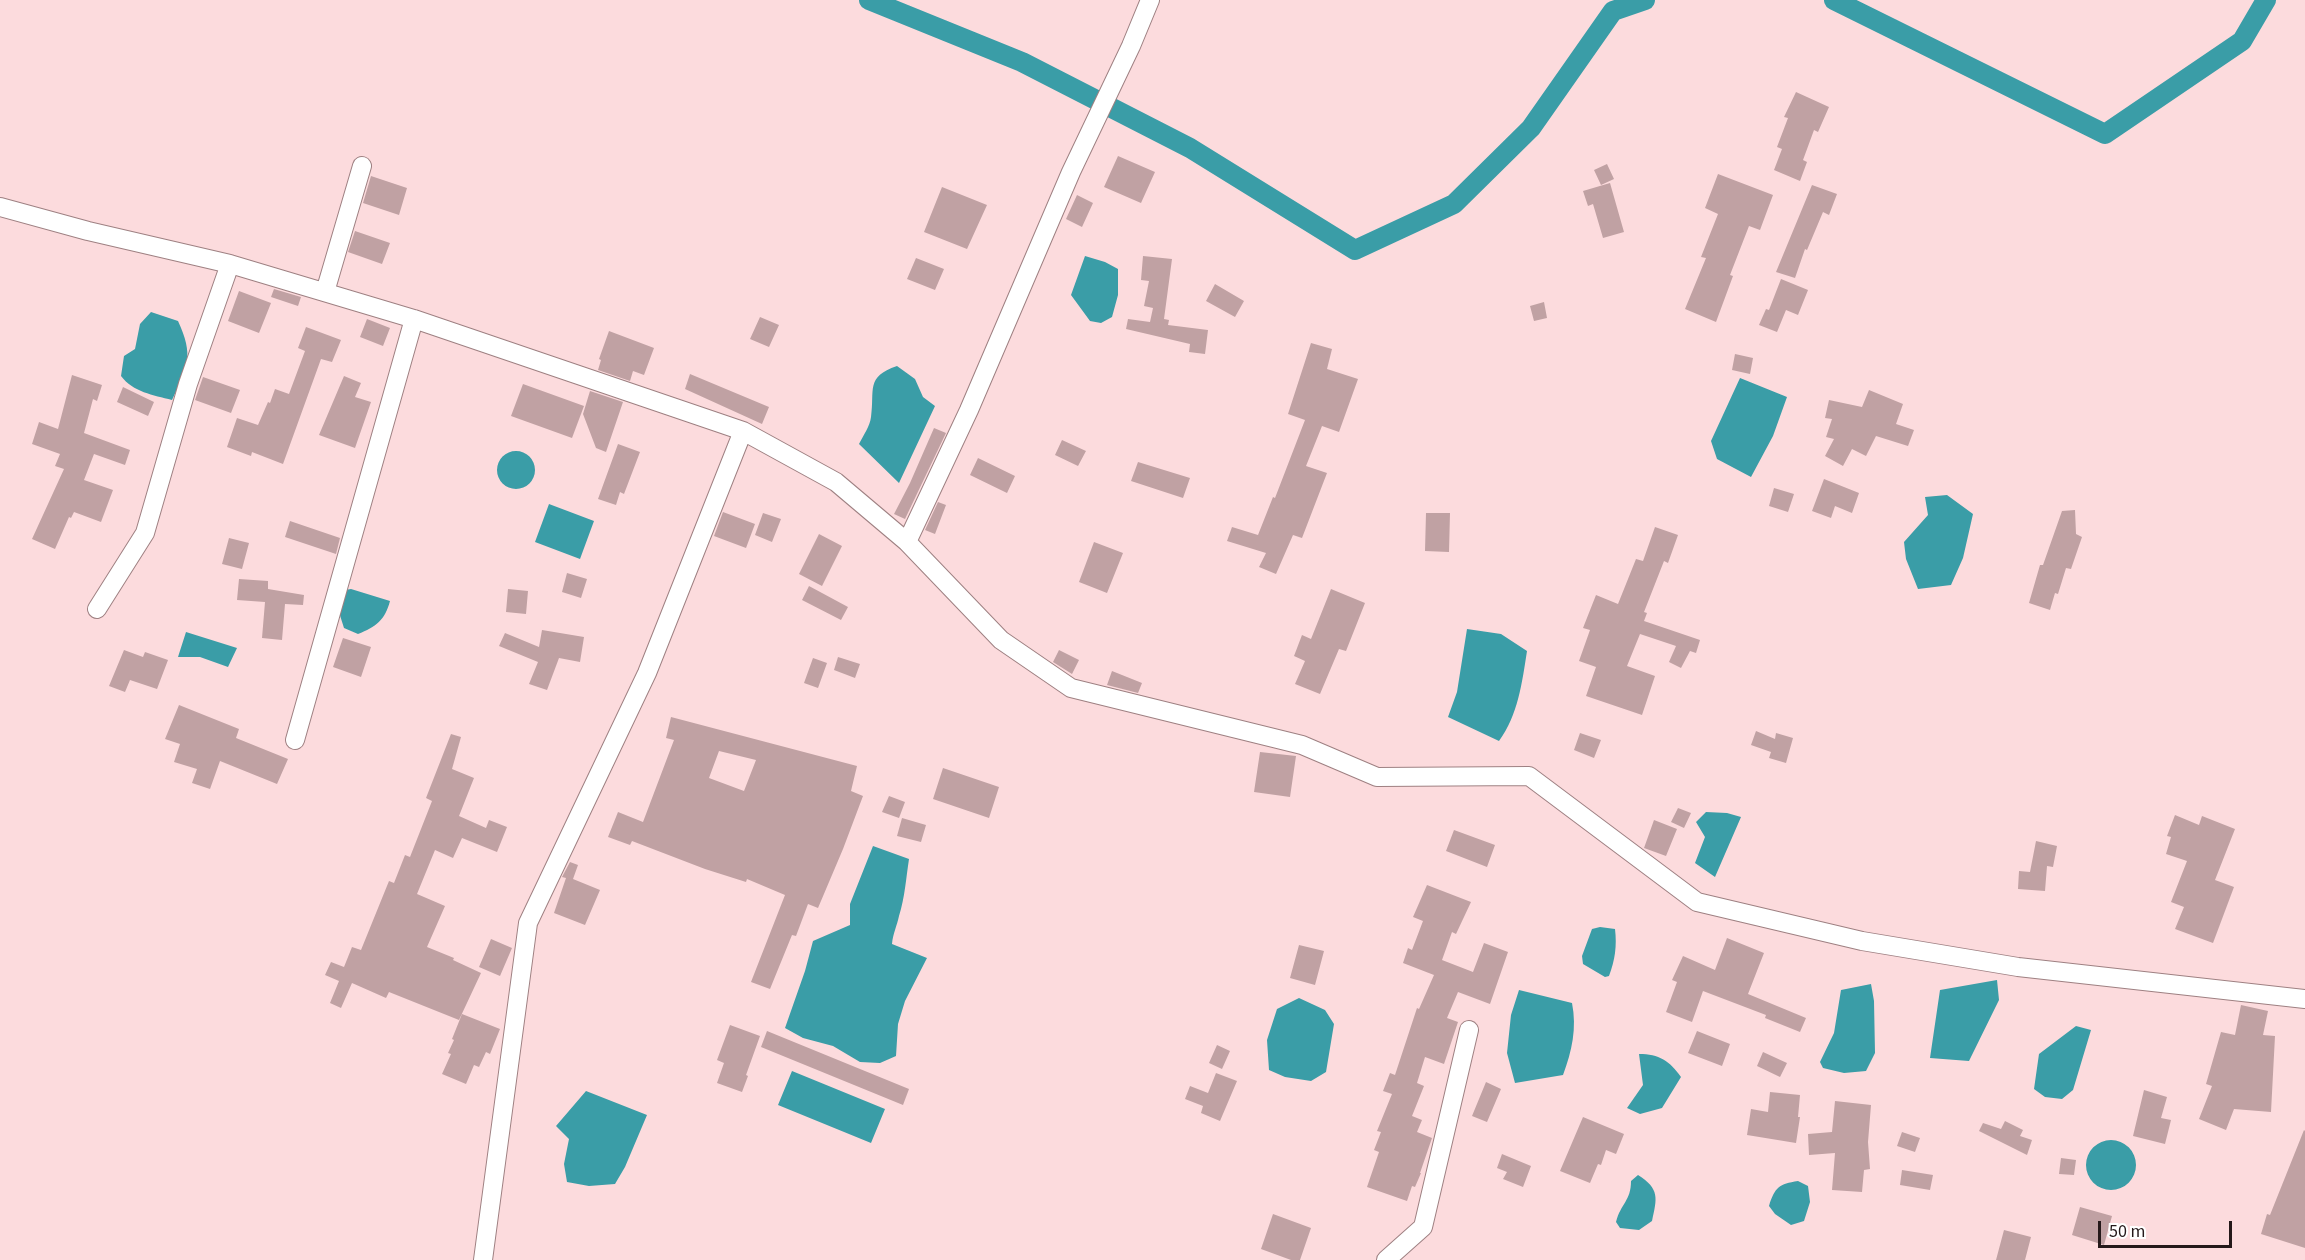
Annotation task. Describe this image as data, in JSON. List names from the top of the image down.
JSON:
{
  "scale_bar": "50 m"
}
